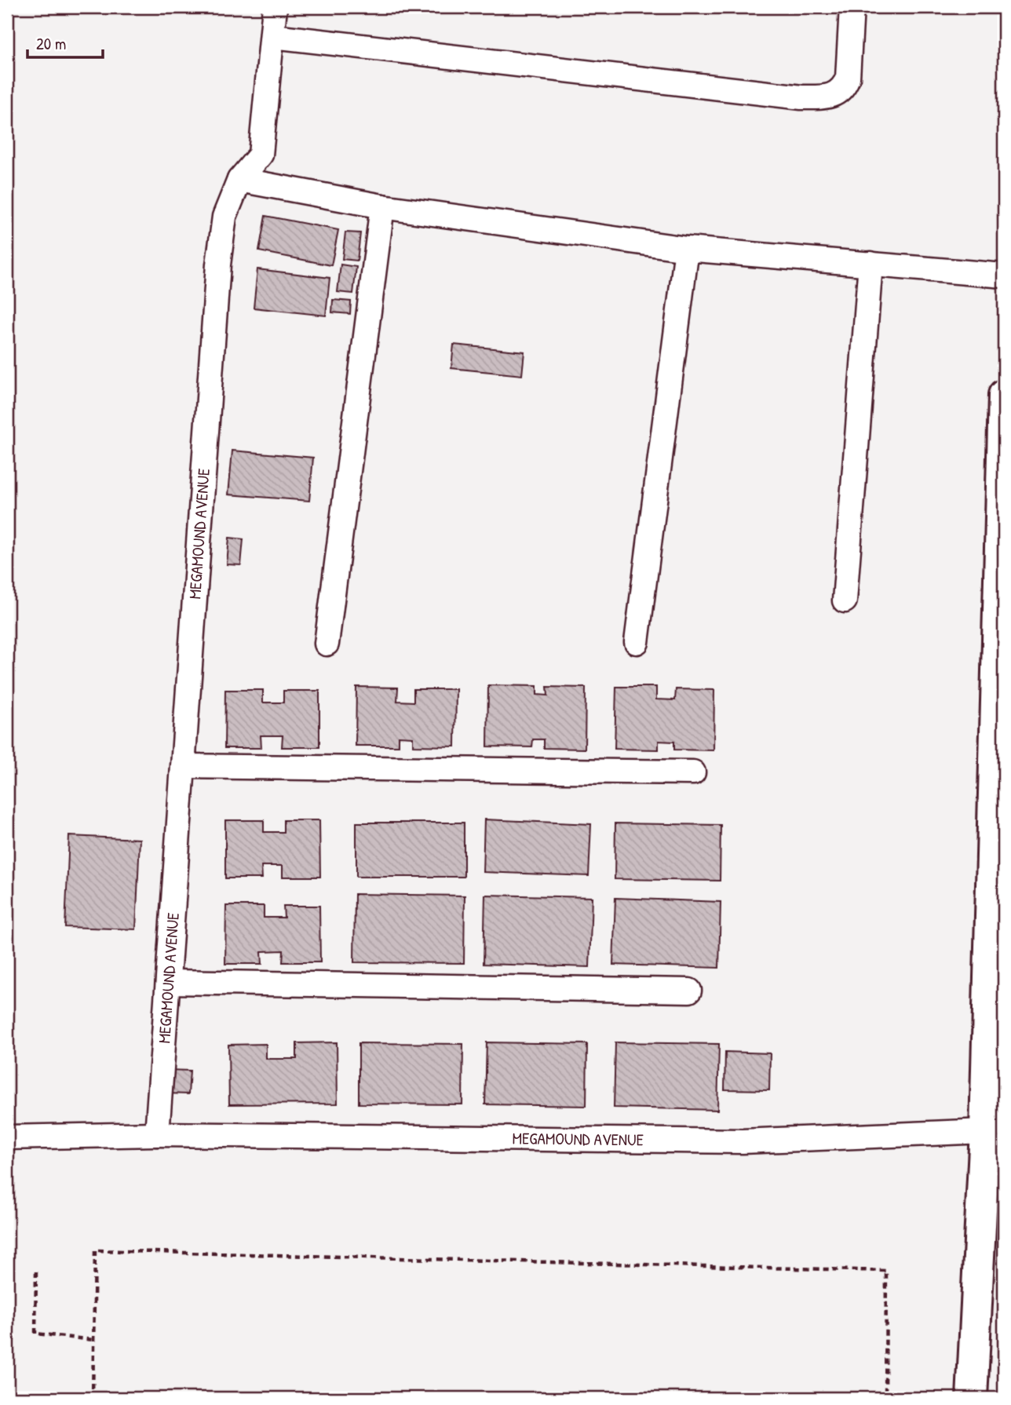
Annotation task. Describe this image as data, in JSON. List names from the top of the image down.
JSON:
{
  "streets": {
    "street": ["MEGAMOUND AVENUE"]
  },
  "scale_bar": "20 m"
}
